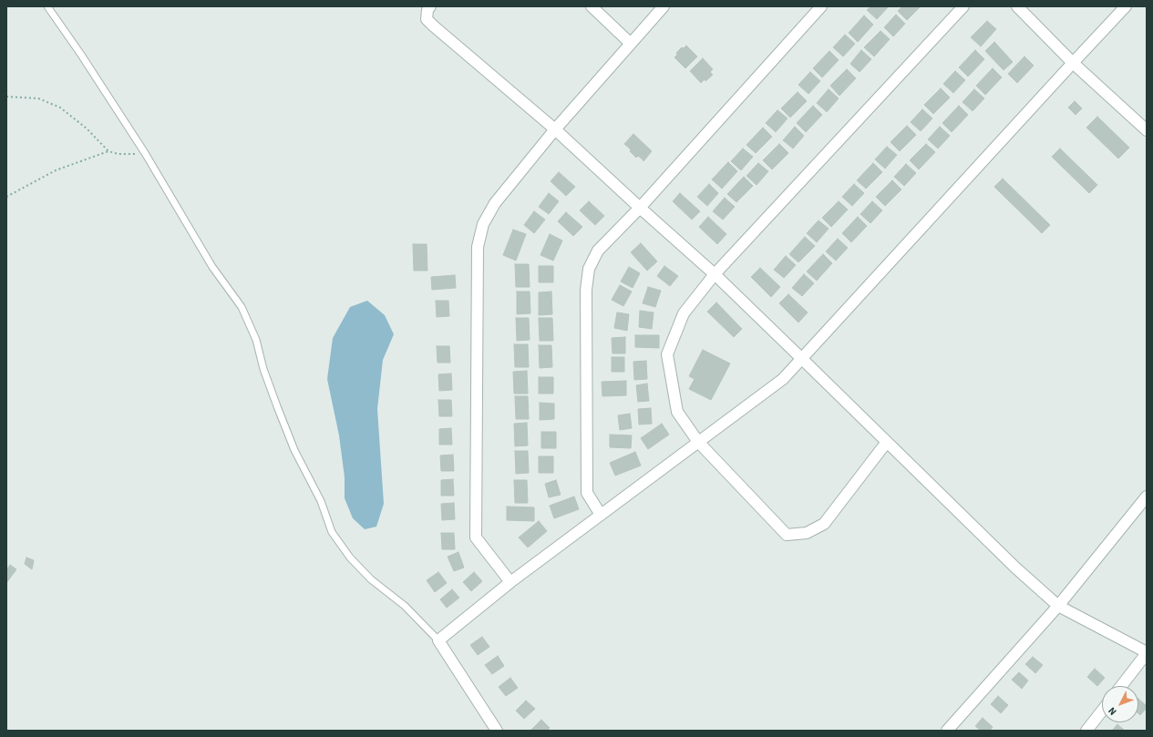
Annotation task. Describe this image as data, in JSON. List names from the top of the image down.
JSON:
{
  "north": "bottom left"
}
